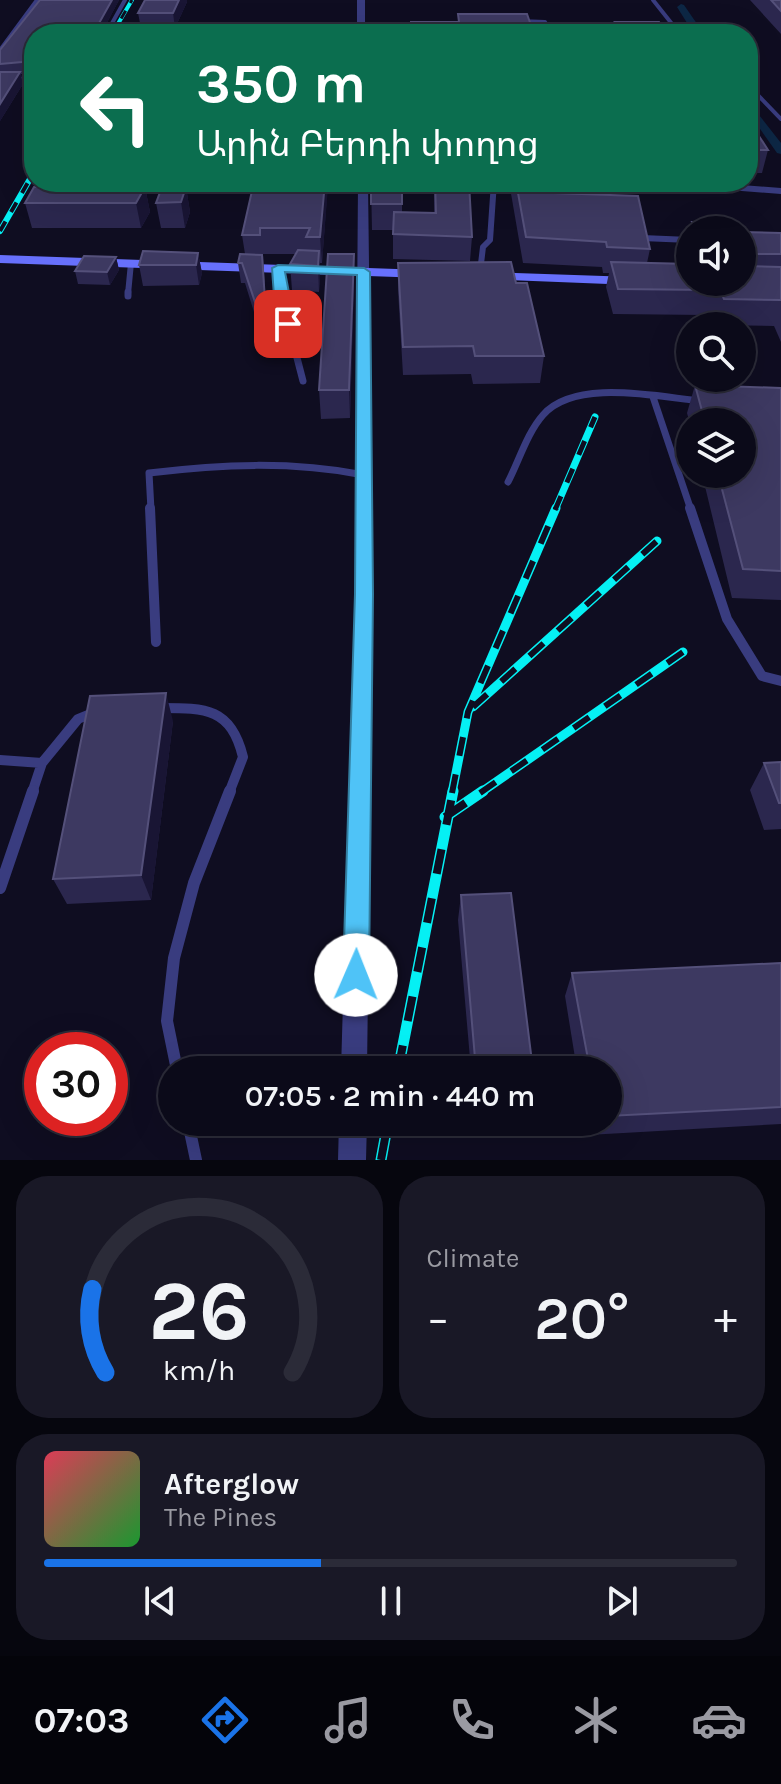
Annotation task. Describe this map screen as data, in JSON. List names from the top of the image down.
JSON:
{
  "page": {
    "turn": ["350 m", "Արին Բերդի փողոց"],
    "limit": "30",
    "trip": "07:05 · 2 min · 440 m",
    "tile": "Climate",
    "heat": ["−", "20°", "+"],
    "song": ["Afterglow", "The Pines"],
    "tabs": "07:03",
    "gauge": ["26", "km/h"]
  }
}
